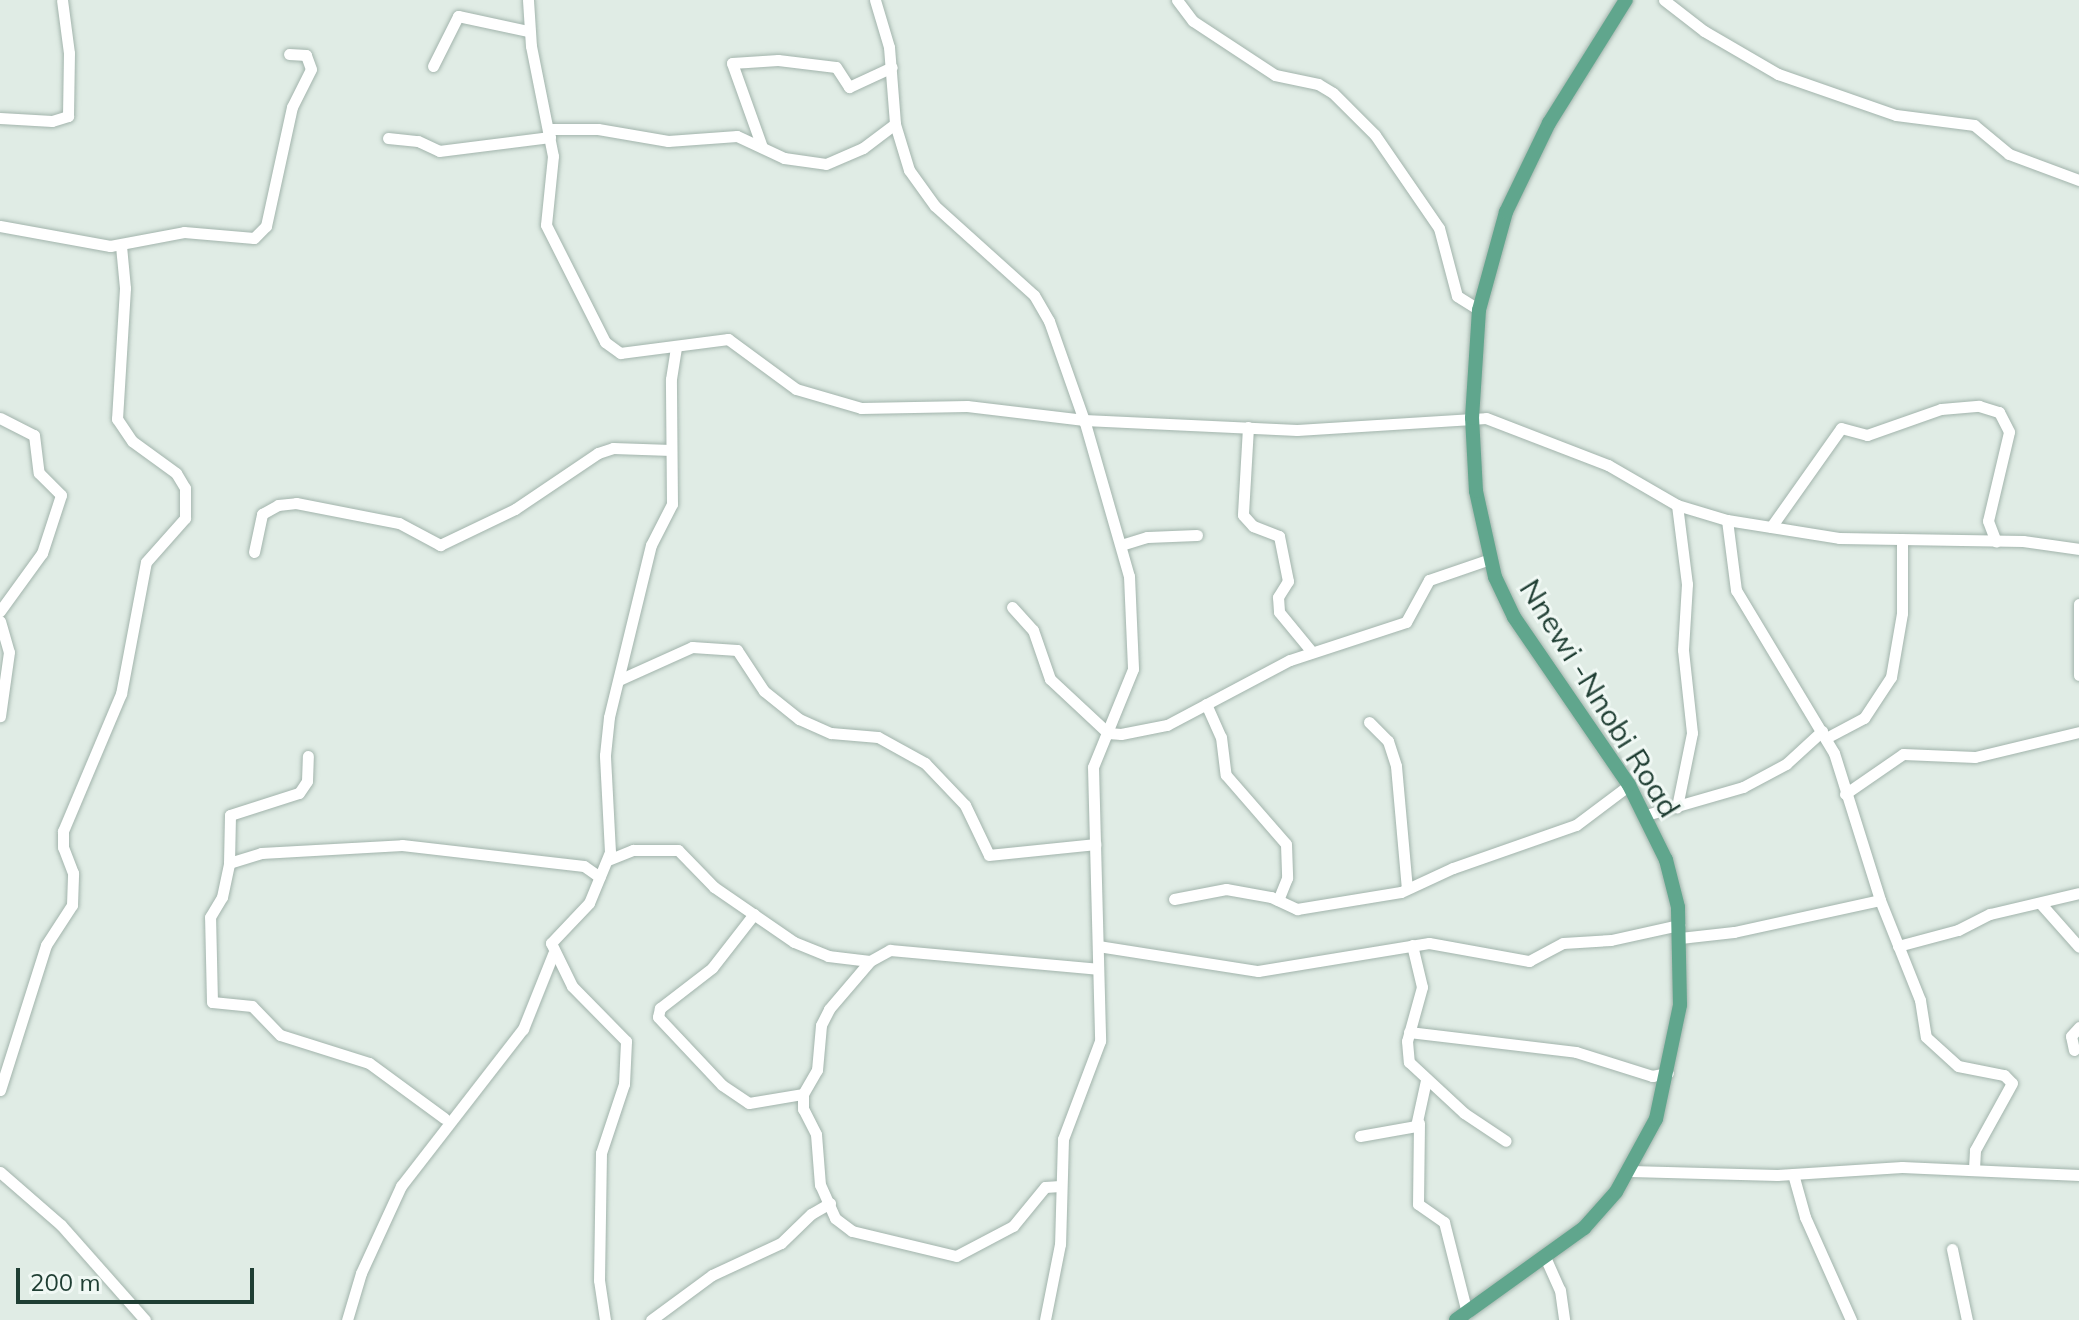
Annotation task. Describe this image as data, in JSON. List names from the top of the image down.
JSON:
{
  "streets": {
    "main road": ["Nnewi -Nnobi Road"]
  },
  "scale_bar": "200 m"
}
